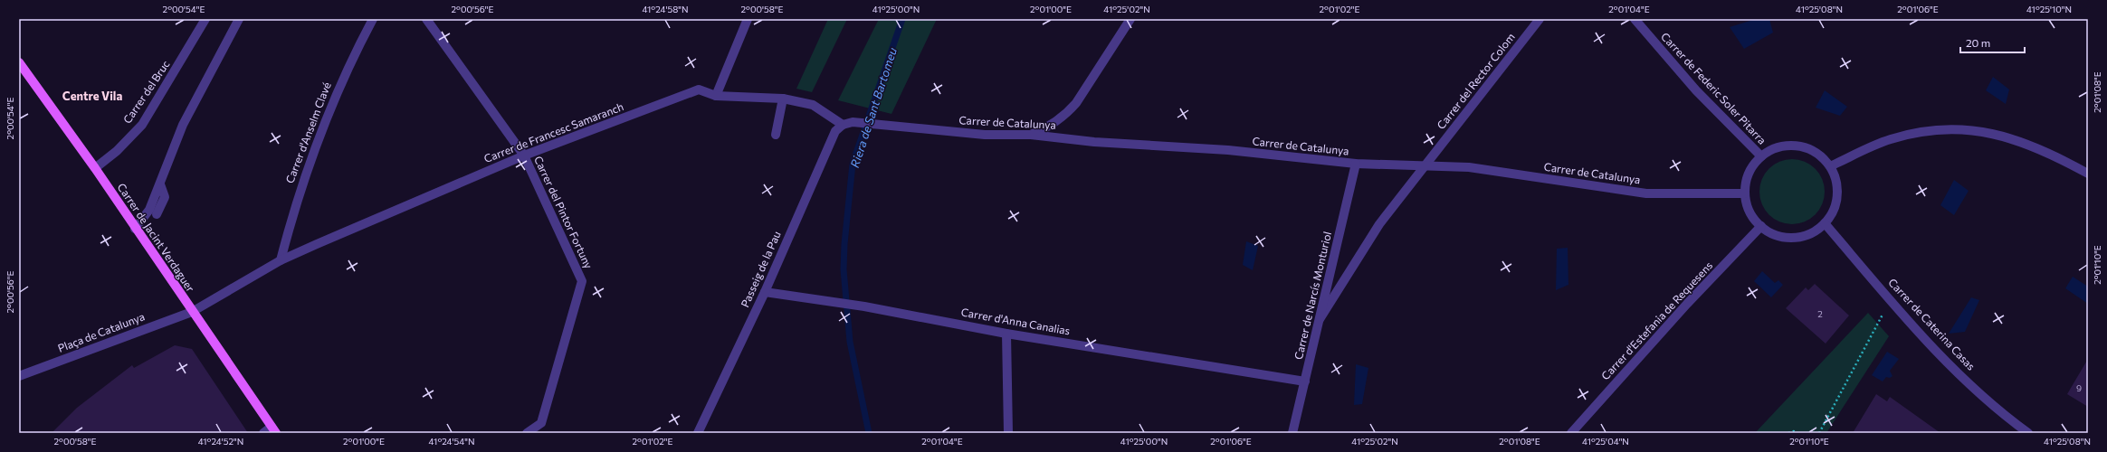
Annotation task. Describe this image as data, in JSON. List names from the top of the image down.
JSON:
{
  "streets": {
    "main road": ["Carrer de Jacint Verdaguer"],
    "street": [
      "Carrer del Rector Colom",
      "Carrer de Federic Soler Pitarra",
      "Carrer del Bruc",
      "Carrer de Catalunya",
      "Carrer d'Anselm Clavé",
      "Carrer de Francesc Samaranch",
      "Carrer del Pintor Fortuny",
      "Passeig de la Pau",
      "Carrer de Narcís Monturiol",
      "Carrer d'Estefania de Requesens",
      "Carrer d'Anna Canalias",
      "Carrer de Caterina Casas",
      "Plaça de Catalunya"
    ]
  },
  "crossings": [
    ["Carrer del Rector Colom", "Carrer de Catalunya"],
    ["Carrer del Rector Colom", "Carrer de Narcís Monturiol"],
    ["Carrer de Federic Soler Pitarra", "Carrer de Catalunya"],
    ["Carrer de Federic Soler Pitarra", "Carrer d'Estefania de Requesens"],
    ["Carrer de Federic Soler Pitarra", "Carrer de Caterina Casas"],
    ["Carrer del Bruc", "Carrer de Jacint Verdaguer"],
    ["Carrer de Catalunya", "Carrer de Francesc Samaranch"],
    ["Carrer de Catalunya", "Passeig de la Pau"],
    ["Carrer de Catalunya", "Carrer de Narcís Monturiol"],
    ["Carrer de Catalunya", "Carrer d'Estefania de Requesens"],
    ["Carrer de Catalunya", "Carrer de Caterina Casas"],
    ["Carrer d'Anselm Clavé", "Carrer de Francesc Samaranch"],
    ["Carrer de Francesc Samaranch", "Carrer del Pintor Fortuny"],
    ["Carrer de Francesc Samaranch", "Carrer de Jacint Verdaguer"],
    ["Carrer de Francesc Samaranch", "Passeig de la Pau"],
    ["Carrer de Francesc Samaranch", "Plaça de Catalunya"],
    ["Carrer de Jacint Verdaguer", "Plaça de Catalunya"],
    ["Passeig de la Pau", "Carrer d'Anna Canalias"],
    ["Carrer de Narcís Monturiol", "Carrer d'Anna Canalias"],
    ["Carrer d'Estefania de Requesens", "Carrer de Caterina Casas"]
  ],
  "districts": ["Centre Vila"],
  "water": ["Riera de Sant Bartomeu"],
  "house_numbers": ["2", "9"],
  "scale_bar": "20 m",
  "coordinates": [
    "2°00'54\"E",
    "2°00'56\"E",
    "41°24'58\"N",
    "2°00'58\"E",
    "41°25'00\"N",
    "2°01'00\"E",
    "41°25'02\"N",
    "2°01'02\"E",
    "2°01'04\"E",
    "41°25'08\"N",
    "2°01'06\"E",
    "41°25'10\"N",
    "2°01'08\"E",
    "2°01'10\"E",
    "41°24'52\"N",
    "41°24'54\"N",
    "41°25'04\"N"
  ]
}
